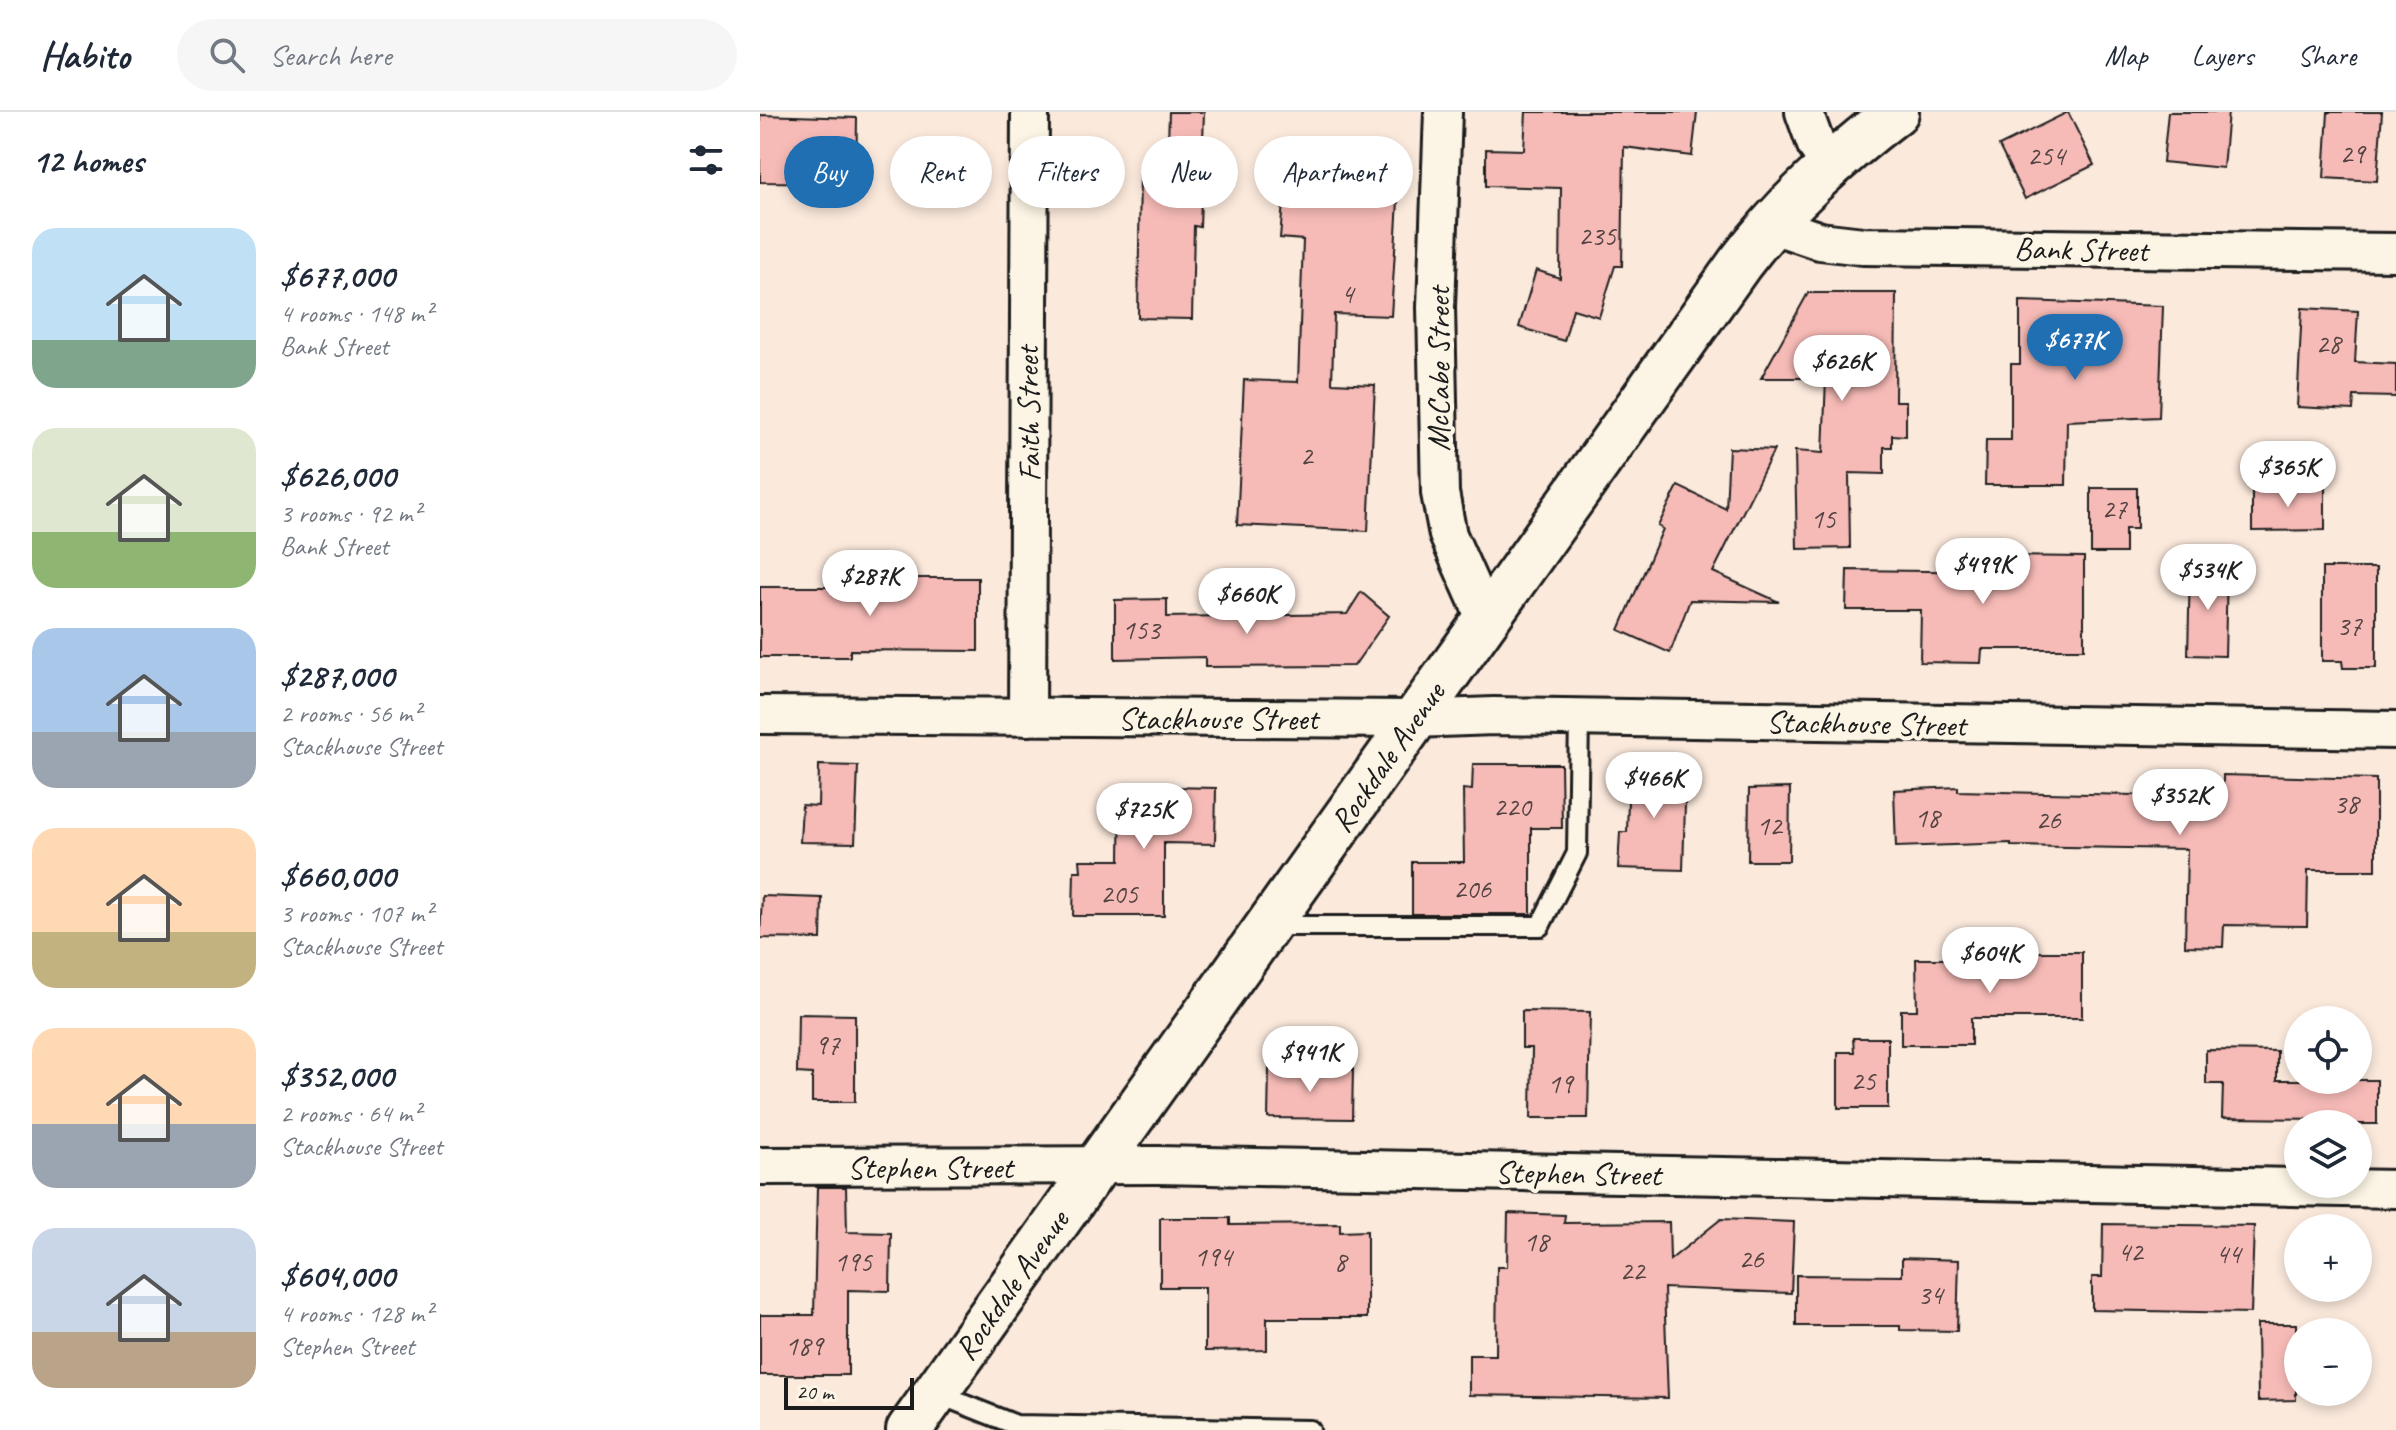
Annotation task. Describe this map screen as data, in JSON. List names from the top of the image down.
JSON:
{
  "streets": {
    "main road": ["Rockdale Avenue"],
    "street": [
      "Bank Street",
      "McCabe Street",
      "Faith Street",
      "Stackhouse Street",
      "Stephen Street"
    ]
  },
  "crossings": [
    ["Bank Street", "Rockdale Avenue"],
    ["McCabe Street", "Rockdale Avenue"],
    ["Faith Street", "Stackhouse Street"],
    ["Stackhouse Street", "Rockdale Avenue"],
    ["Rockdale Avenue", "Stephen Street"]
  ],
  "house_numbers": [
    "29",
    "254",
    "235",
    "4",
    "28",
    "2",
    "27",
    "15",
    "37",
    "153",
    "38",
    "220",
    "18",
    "26",
    "12",
    "206",
    "205",
    "97",
    "25",
    "19",
    "18",
    "42",
    "44",
    "194",
    "26",
    "195",
    "8",
    "22",
    "34",
    "189"
  ],
  "scale_bar": "20 m",
  "page": {
    "header": "Habito",
    "search": "Search here",
    "nav": ["Map", "Layers", "Share"],
    "heading": "12 homes",
    "chip": [
      "Buy",
      "Rent",
      "Filters",
      "New",
      "Apartment"
    ],
    "list": [
      {
        "name": "$677,000",
        "note": "4 rooms · 148 m² · Bank Street"
      },
      {
        "name": "$626,000",
        "note": "3 rooms · 92 m² · Bank Street"
      },
      {
        "name": "$287,000",
        "note": "2 rooms · 56 m² · Stackhouse Street"
      },
      {
        "name": "$660,000",
        "note": "3 rooms · 107 m² · Stackhouse Street"
      },
      {
        "name": "$352,000",
        "note": "2 rooms · 64 m² · Stackhouse Street"
      },
      {
        "name": "$604,000",
        "note": "4 rooms · 128 m² · Stephen Street"
      }
    ],
    "price": [
      "$677K",
      "$626K",
      "$365K",
      "$499K",
      "$534K",
      "$287K",
      "$660K",
      "$466K",
      "$352K",
      "$725K",
      "$604K",
      "$941K"
    ],
    "map_buttons": ["+", "−"],
    "scale": "20 m"
  }
}
